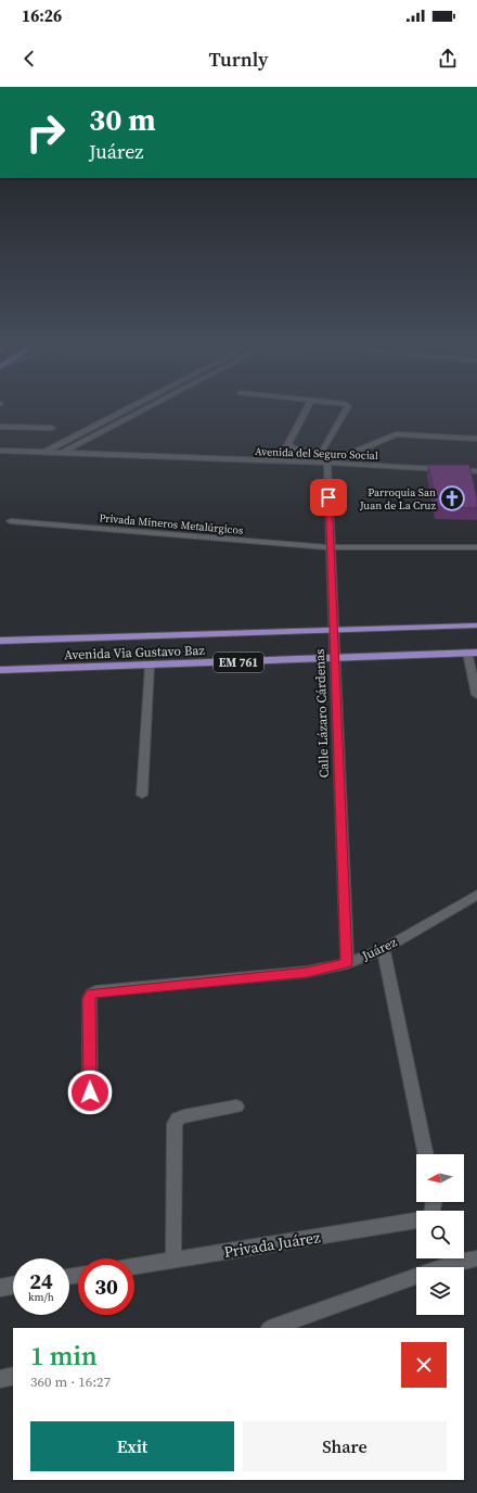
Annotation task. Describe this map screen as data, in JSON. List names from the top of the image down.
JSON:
{
  "streets": {
    "main road": ["Avenida Via Gustavo Baz", "EM 761"],
    "street": [
      "Avenida del Seguro Social",
      "Privada Mineros Metalúrgicos",
      "Calle Lázaro Cárdenas",
      "Juárez",
      "Privada Juárez"
    ]
  },
  "crossings": [
    ["Avenida del Seguro Social", "Calle Lázaro Cárdenas"],
    ["Privada Mineros Metalúrgicos", "Calle Lázaro Cárdenas"],
    ["Avenida Via Gustavo Baz", "Calle Lázaro Cárdenas"],
    ["Calle Lázaro Cárdenas", "Juárez"]
  ],
  "places": {
    "church": ["Parroquia San Juan de La Cruz"]
  },
  "north": "left",
  "page": {
    "status": "16:26",
    "header": "Turnly",
    "turn": ["30 m", "Juárez"],
    "speed": "24 km/h",
    "limit": "30",
    "heading": ["1 min", "360 m · 16:27"],
    "buttons": ["Exit", "Share"]
  }
}
